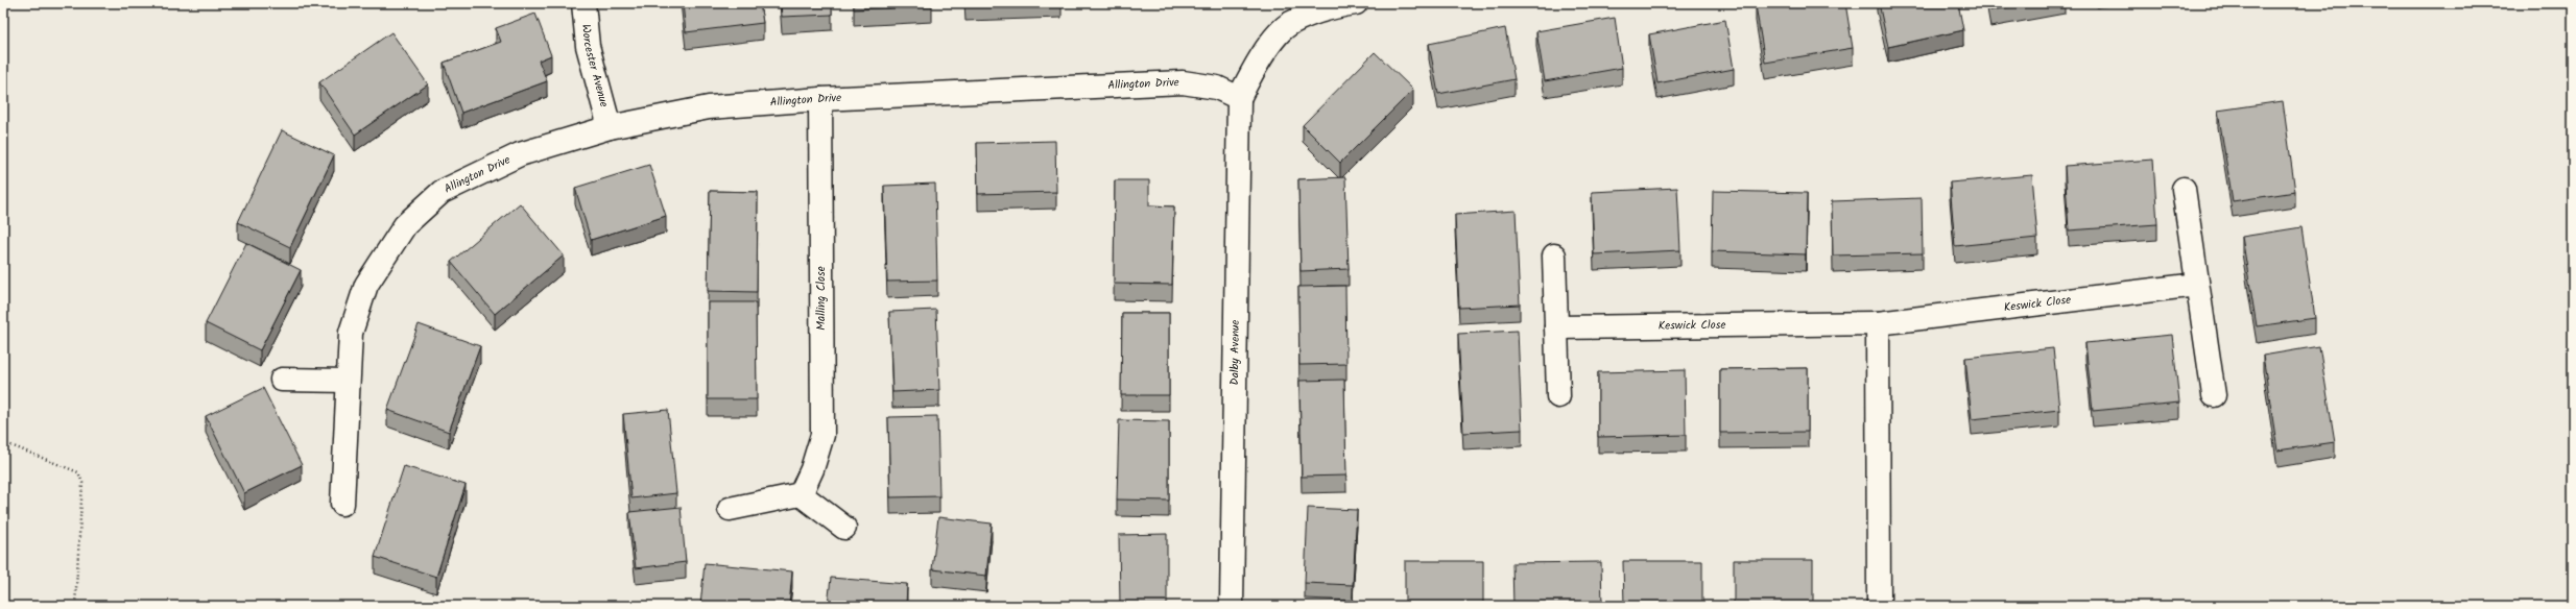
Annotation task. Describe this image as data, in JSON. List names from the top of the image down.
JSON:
{
  "streets": {
    "street": [
      "Worcester Avenue",
      "Allington Drive",
      "Malling Close",
      "Keswick Close",
      "Dalby Avenue"
    ]
  },
  "crossings": [
    ["Worcester Avenue", "Allington Drive"],
    ["Allington Drive", "Malling Close"],
    ["Allington Drive", "Dalby Avenue"]
  ]
}
